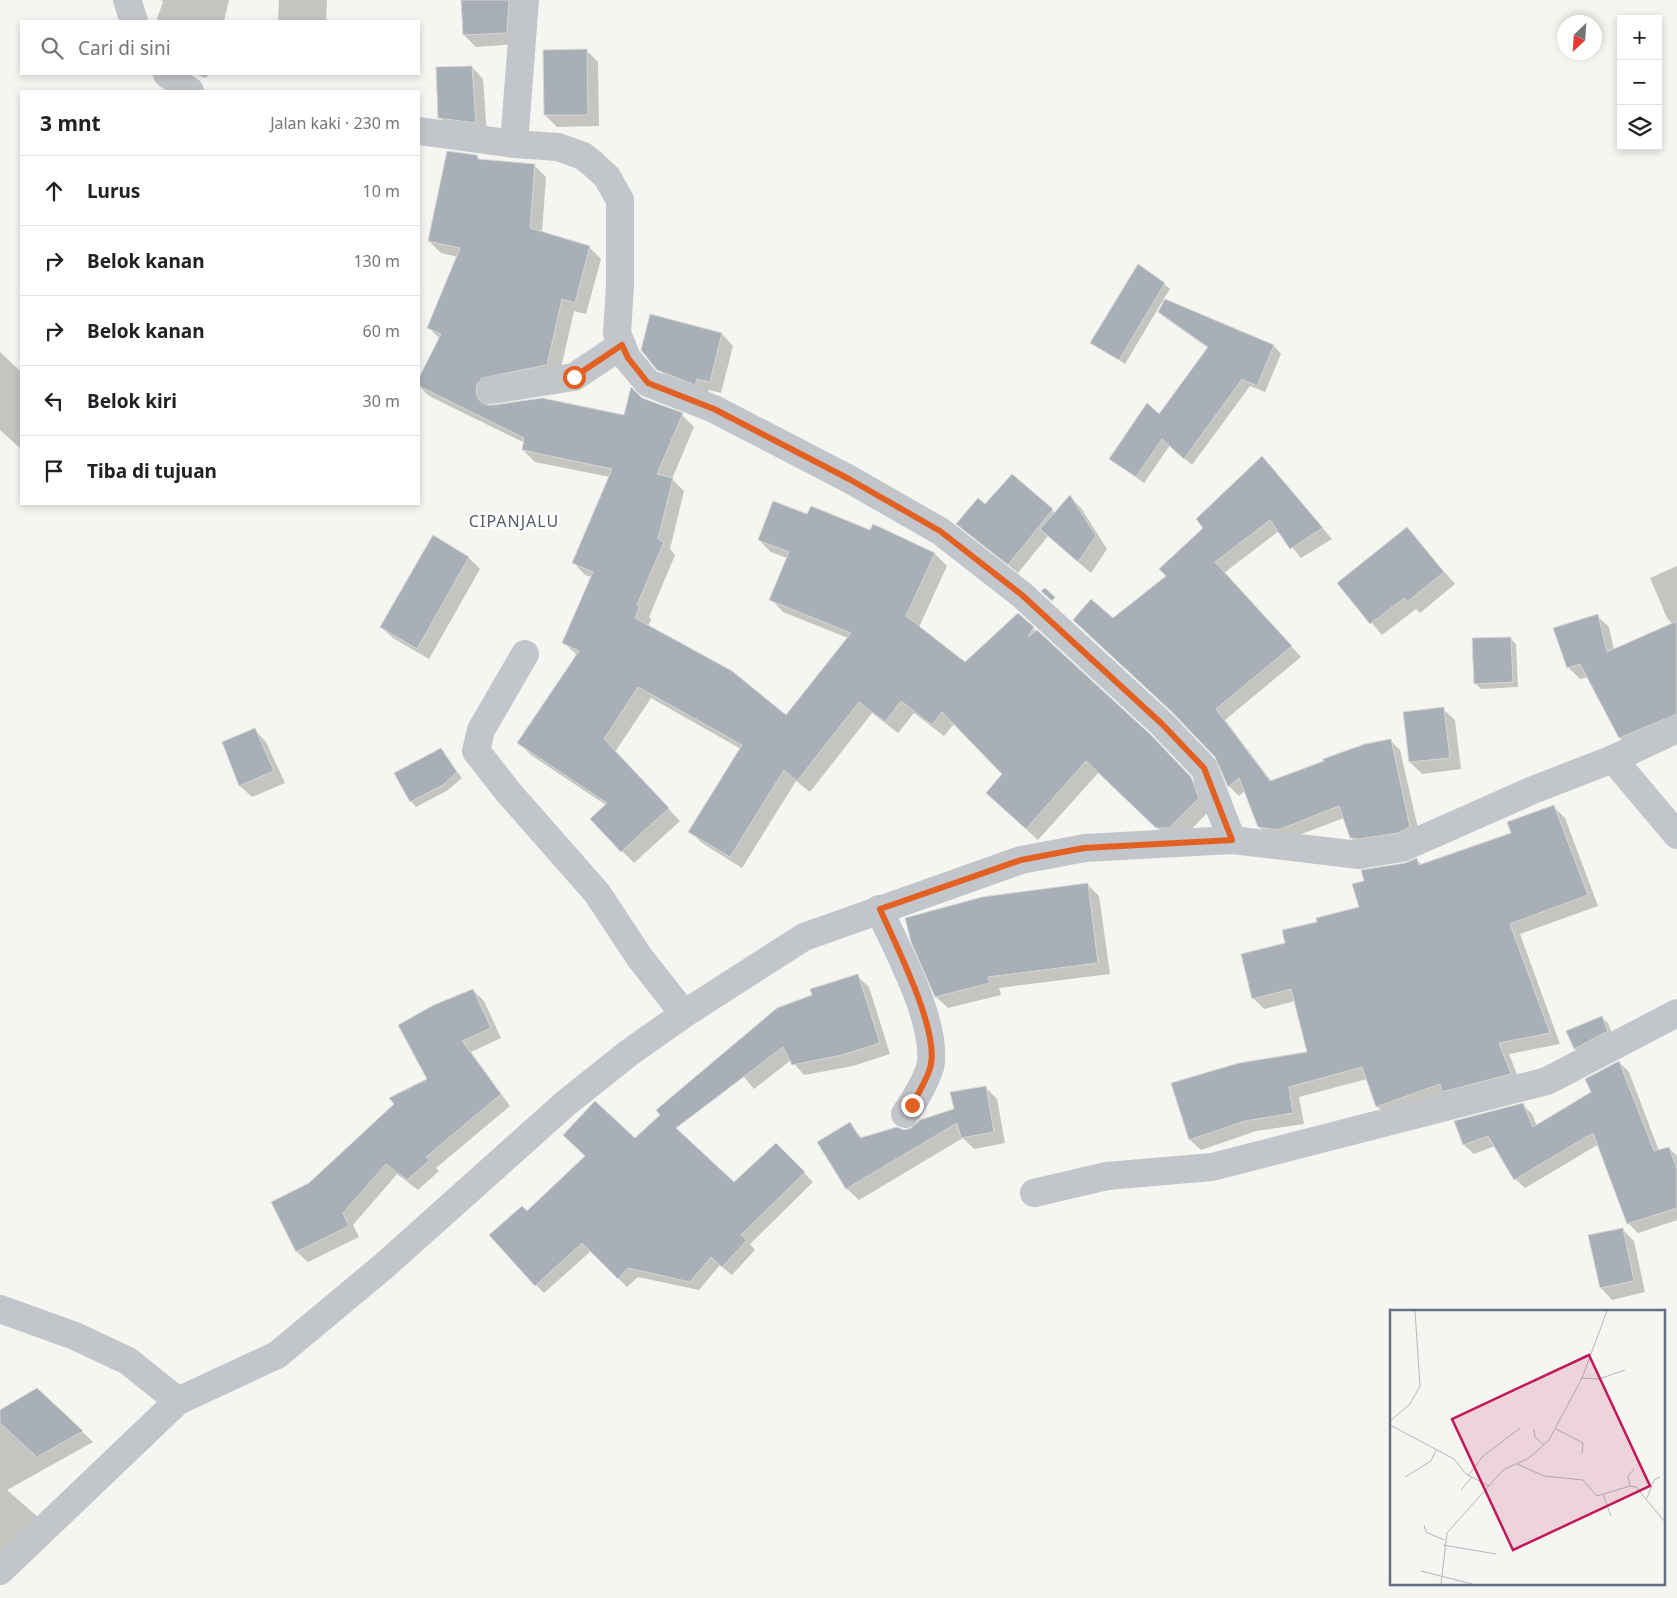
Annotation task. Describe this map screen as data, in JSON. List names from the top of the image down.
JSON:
{
  "districts": ["CIPANJALU"],
  "north": "bottom left",
  "page": {
    "map_buttons": ["+", "−"],
    "search": "Cari di sini",
    "heading": ["3 mnt", "Jalan kaki · 230 m"],
    "list": [
      ["Lurus", "10 m"],
      ["Belok kanan", "130 m"],
      ["Belok kanan", "60 m"],
      ["Belok kiri", "30 m"],
      "Tiba di tujuan"
    ]
  }
}
